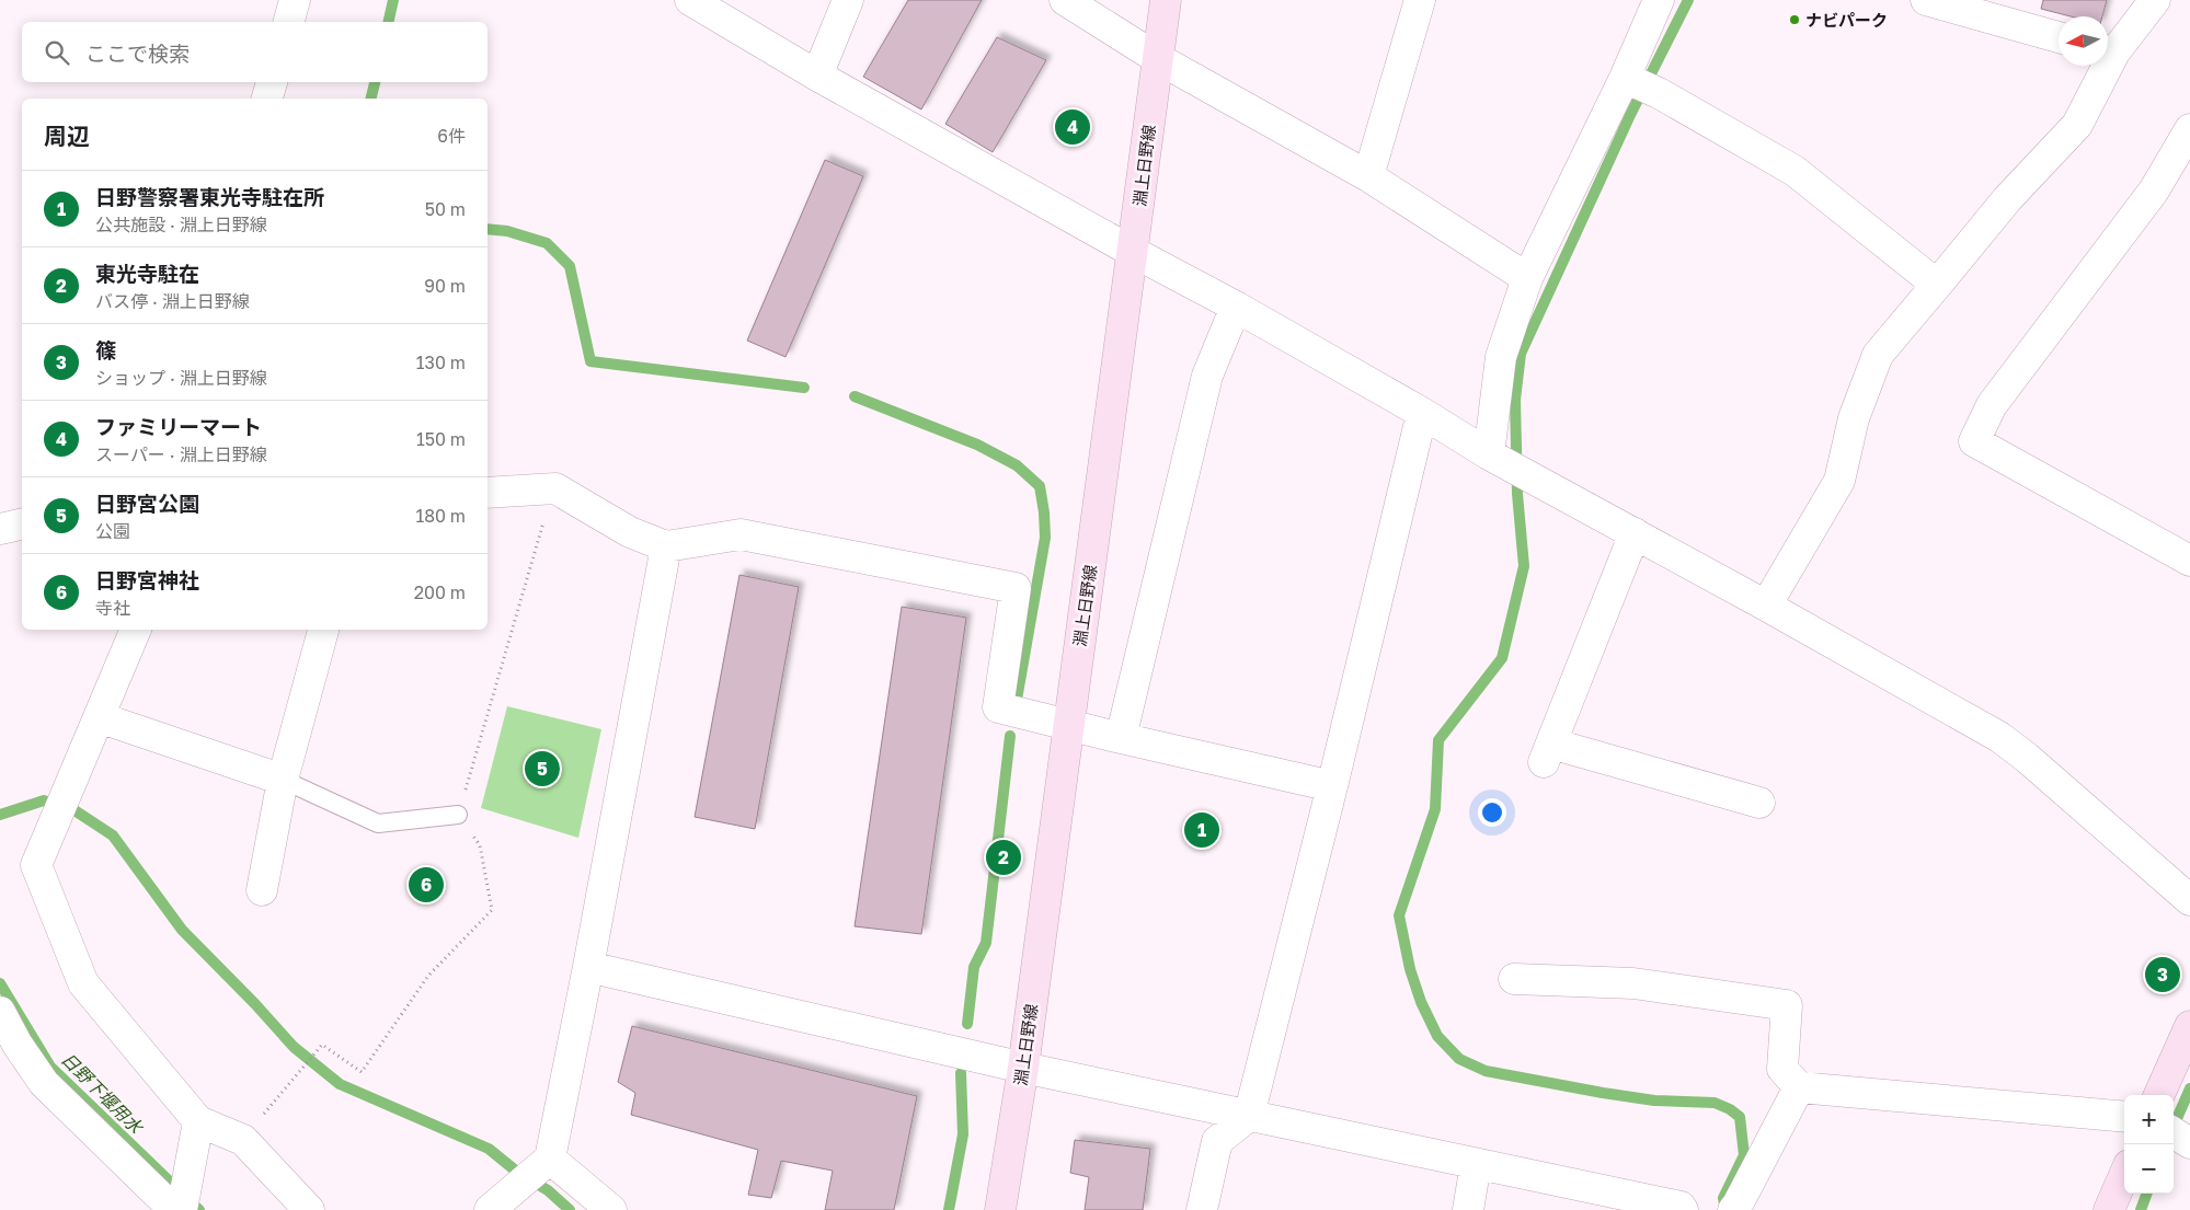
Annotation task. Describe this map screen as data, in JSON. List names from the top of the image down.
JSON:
{
  "streets": {
    "main road": ["淵上日野線"]
  },
  "water": ["日野下堰用水"],
  "places": ["ナビパーク"],
  "north": "left",
  "page": {
    "search": "ここで検索",
    "heading": ["周辺", "6件"],
    "pins": [
      "4",
      "5",
      "1",
      "2",
      "6",
      "3"
    ],
    "list": [
      {
        "mark": "1",
        "name": "日野警察署東光寺駐在所",
        "note": "公共施設 · 淵上日野線",
        "value": "50 m"
      },
      {
        "mark": "2",
        "name": "東光寺駐在",
        "note": "バス停 · 淵上日野線",
        "value": "90 m"
      },
      {
        "mark": "3",
        "name": "篠",
        "note": "ショップ · 淵上日野線",
        "value": "130 m"
      },
      {
        "mark": "4",
        "name": "ファミリーマート",
        "note": "スーパー · 淵上日野線",
        "value": "150 m"
      },
      {
        "mark": "5",
        "name": "日野宮公園",
        "note": "公園",
        "value": "180 m"
      },
      {
        "mark": "6",
        "name": "日野宮神社",
        "note": "寺社",
        "value": "200 m"
      }
    ],
    "map_buttons": ["+", "−"]
  }
}
